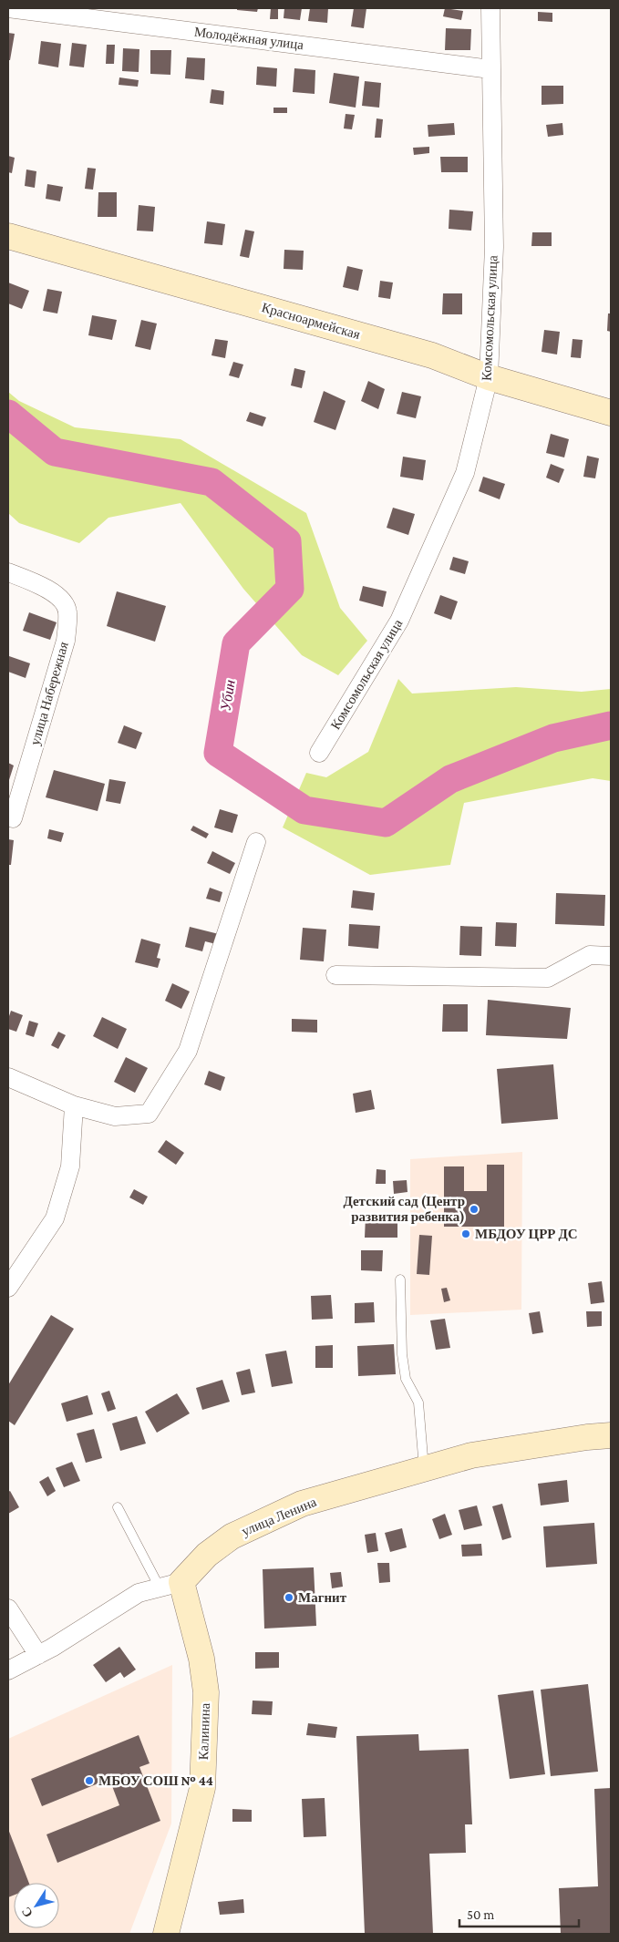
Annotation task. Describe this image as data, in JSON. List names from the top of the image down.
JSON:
{
  "streets": {
    "street": [
      "Молодёжная улица",
      "Комсомольская улица",
      "Красноармейская",
      "улица Набережная",
      "улица Ленина",
      "Калинина"
    ]
  },
  "crossings": [
    ["Молодёжная улица", "Комсомольская улица"],
    ["Комсомольская улица", "Красноармейская"],
    ["улица Ленина", "Калинина"]
  ],
  "water": ["Убин"],
  "places": [
    "Детский сад (Центр развития ребенка)",
    "МБДОУ ЦРР ДС",
    "Магнит",
    "МБОУ СОШ № 44"
  ],
  "scale_bar": "50 m",
  "north": "bottom left"
}
